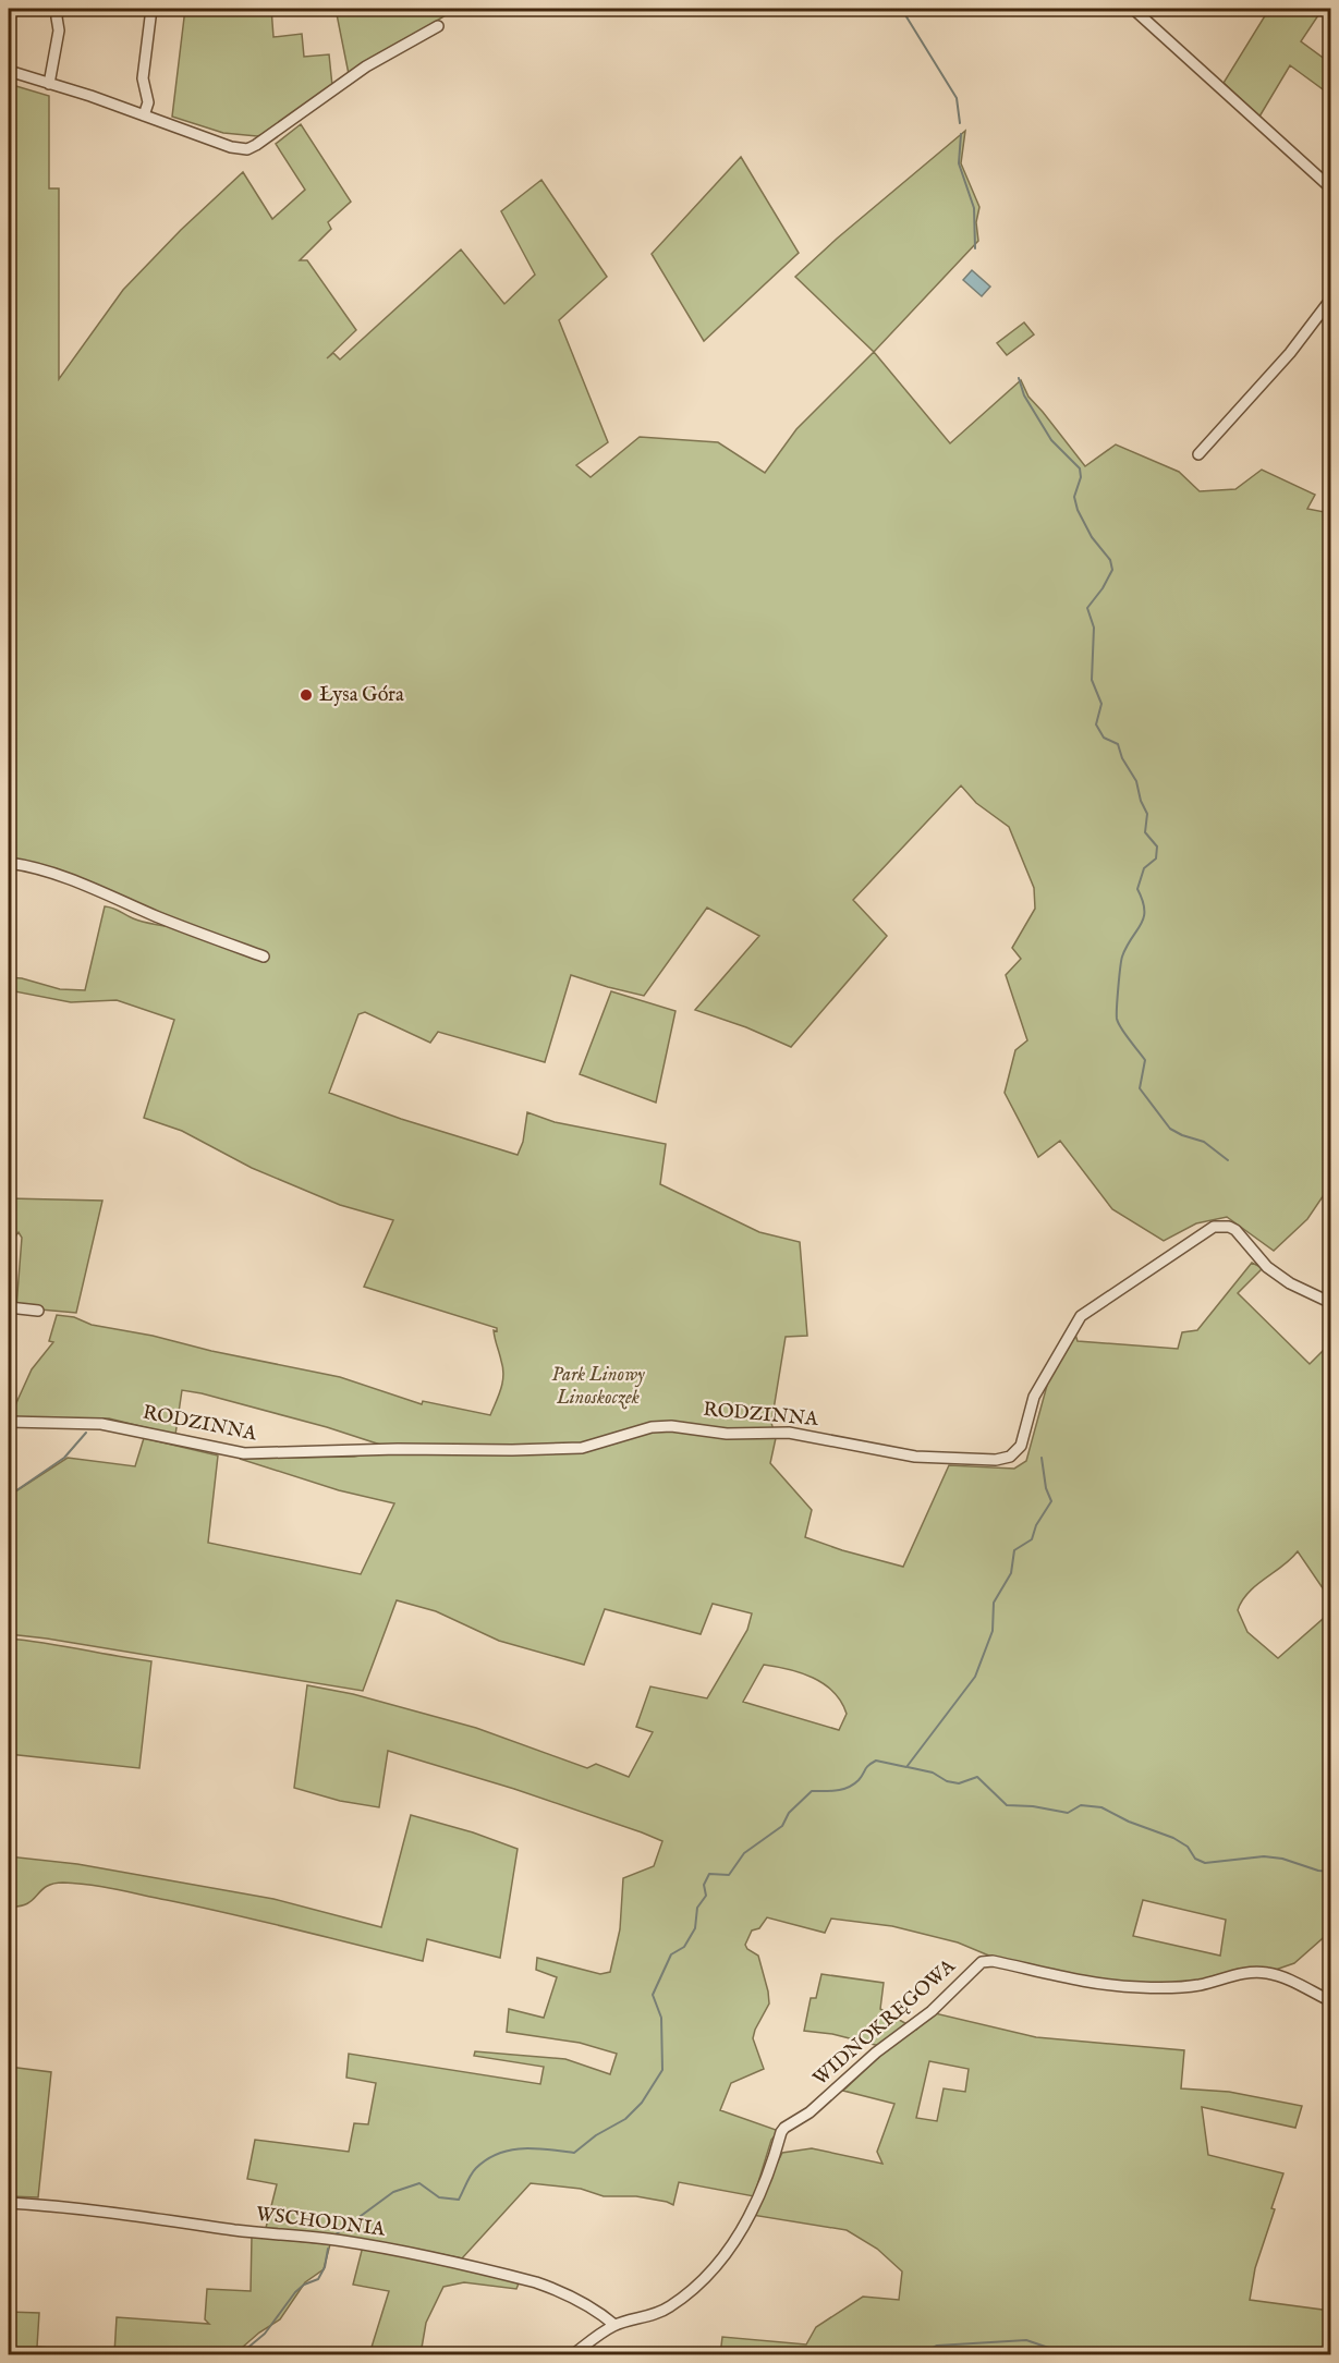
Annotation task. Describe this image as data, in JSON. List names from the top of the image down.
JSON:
{
  "streets": {
    "street": ["RODZINNA", "WIDNOKRĘGOWA", "WSCHODNIA"]
  },
  "crossings": [
    ["WIDNOKRĘGOWA", "WSCHODNIA"]
  ],
  "parks": ["Park Linowy Linoskoczek"],
  "places": ["Łysa Góra"]
}
